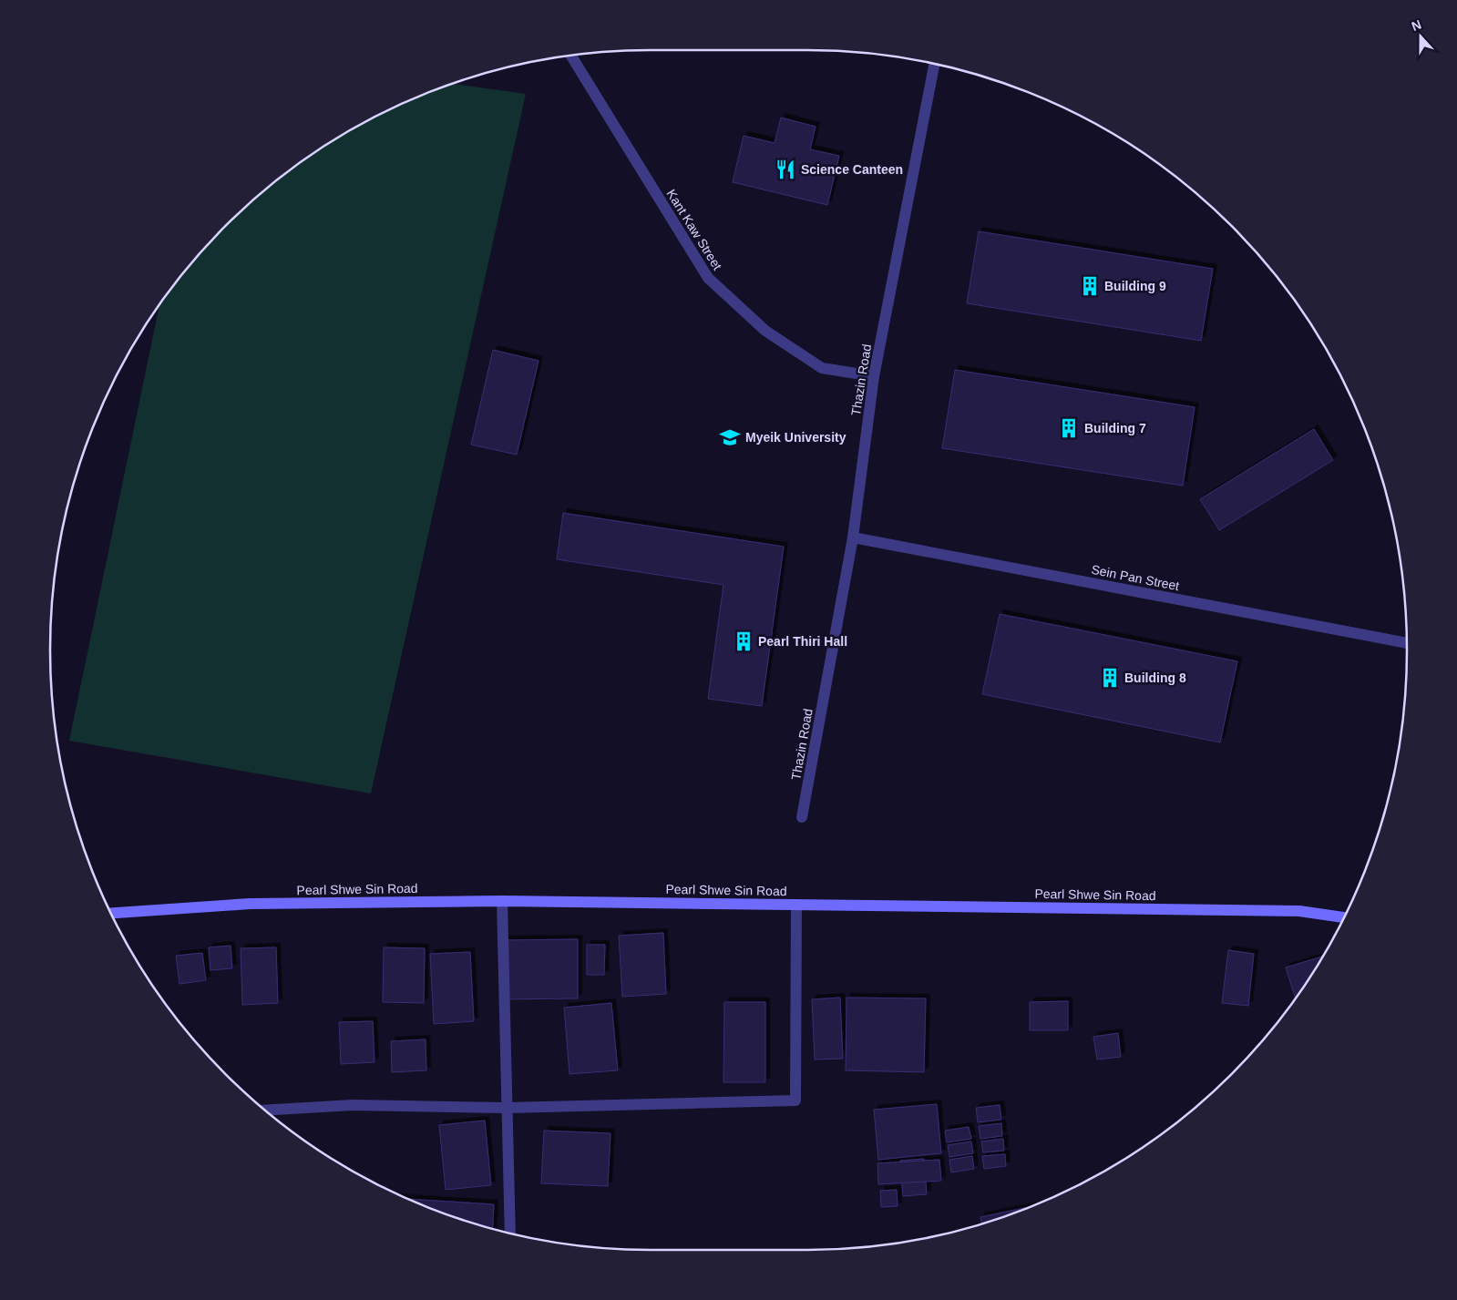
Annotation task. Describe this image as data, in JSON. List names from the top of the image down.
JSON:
{
  "streets": {
    "street": [
      "Kant Kaw Street",
      "Thazin Road",
      "Sein Pan Street",
      "Pearl Shwe Sin Road"
    ]
  },
  "crossings": [
    ["Kant Kaw Street", "Thazin Road"],
    ["Thazin Road", "Sein Pan Street"]
  ],
  "places": {
    "restaurant": ["Science Canteen"],
    "building": [
      "Building 9",
      "Building 7",
      "Pearl Thiri Hall",
      "Building 8"
    ],
    "school or university": ["Myeik University"]
  },
  "north": "top"
}
